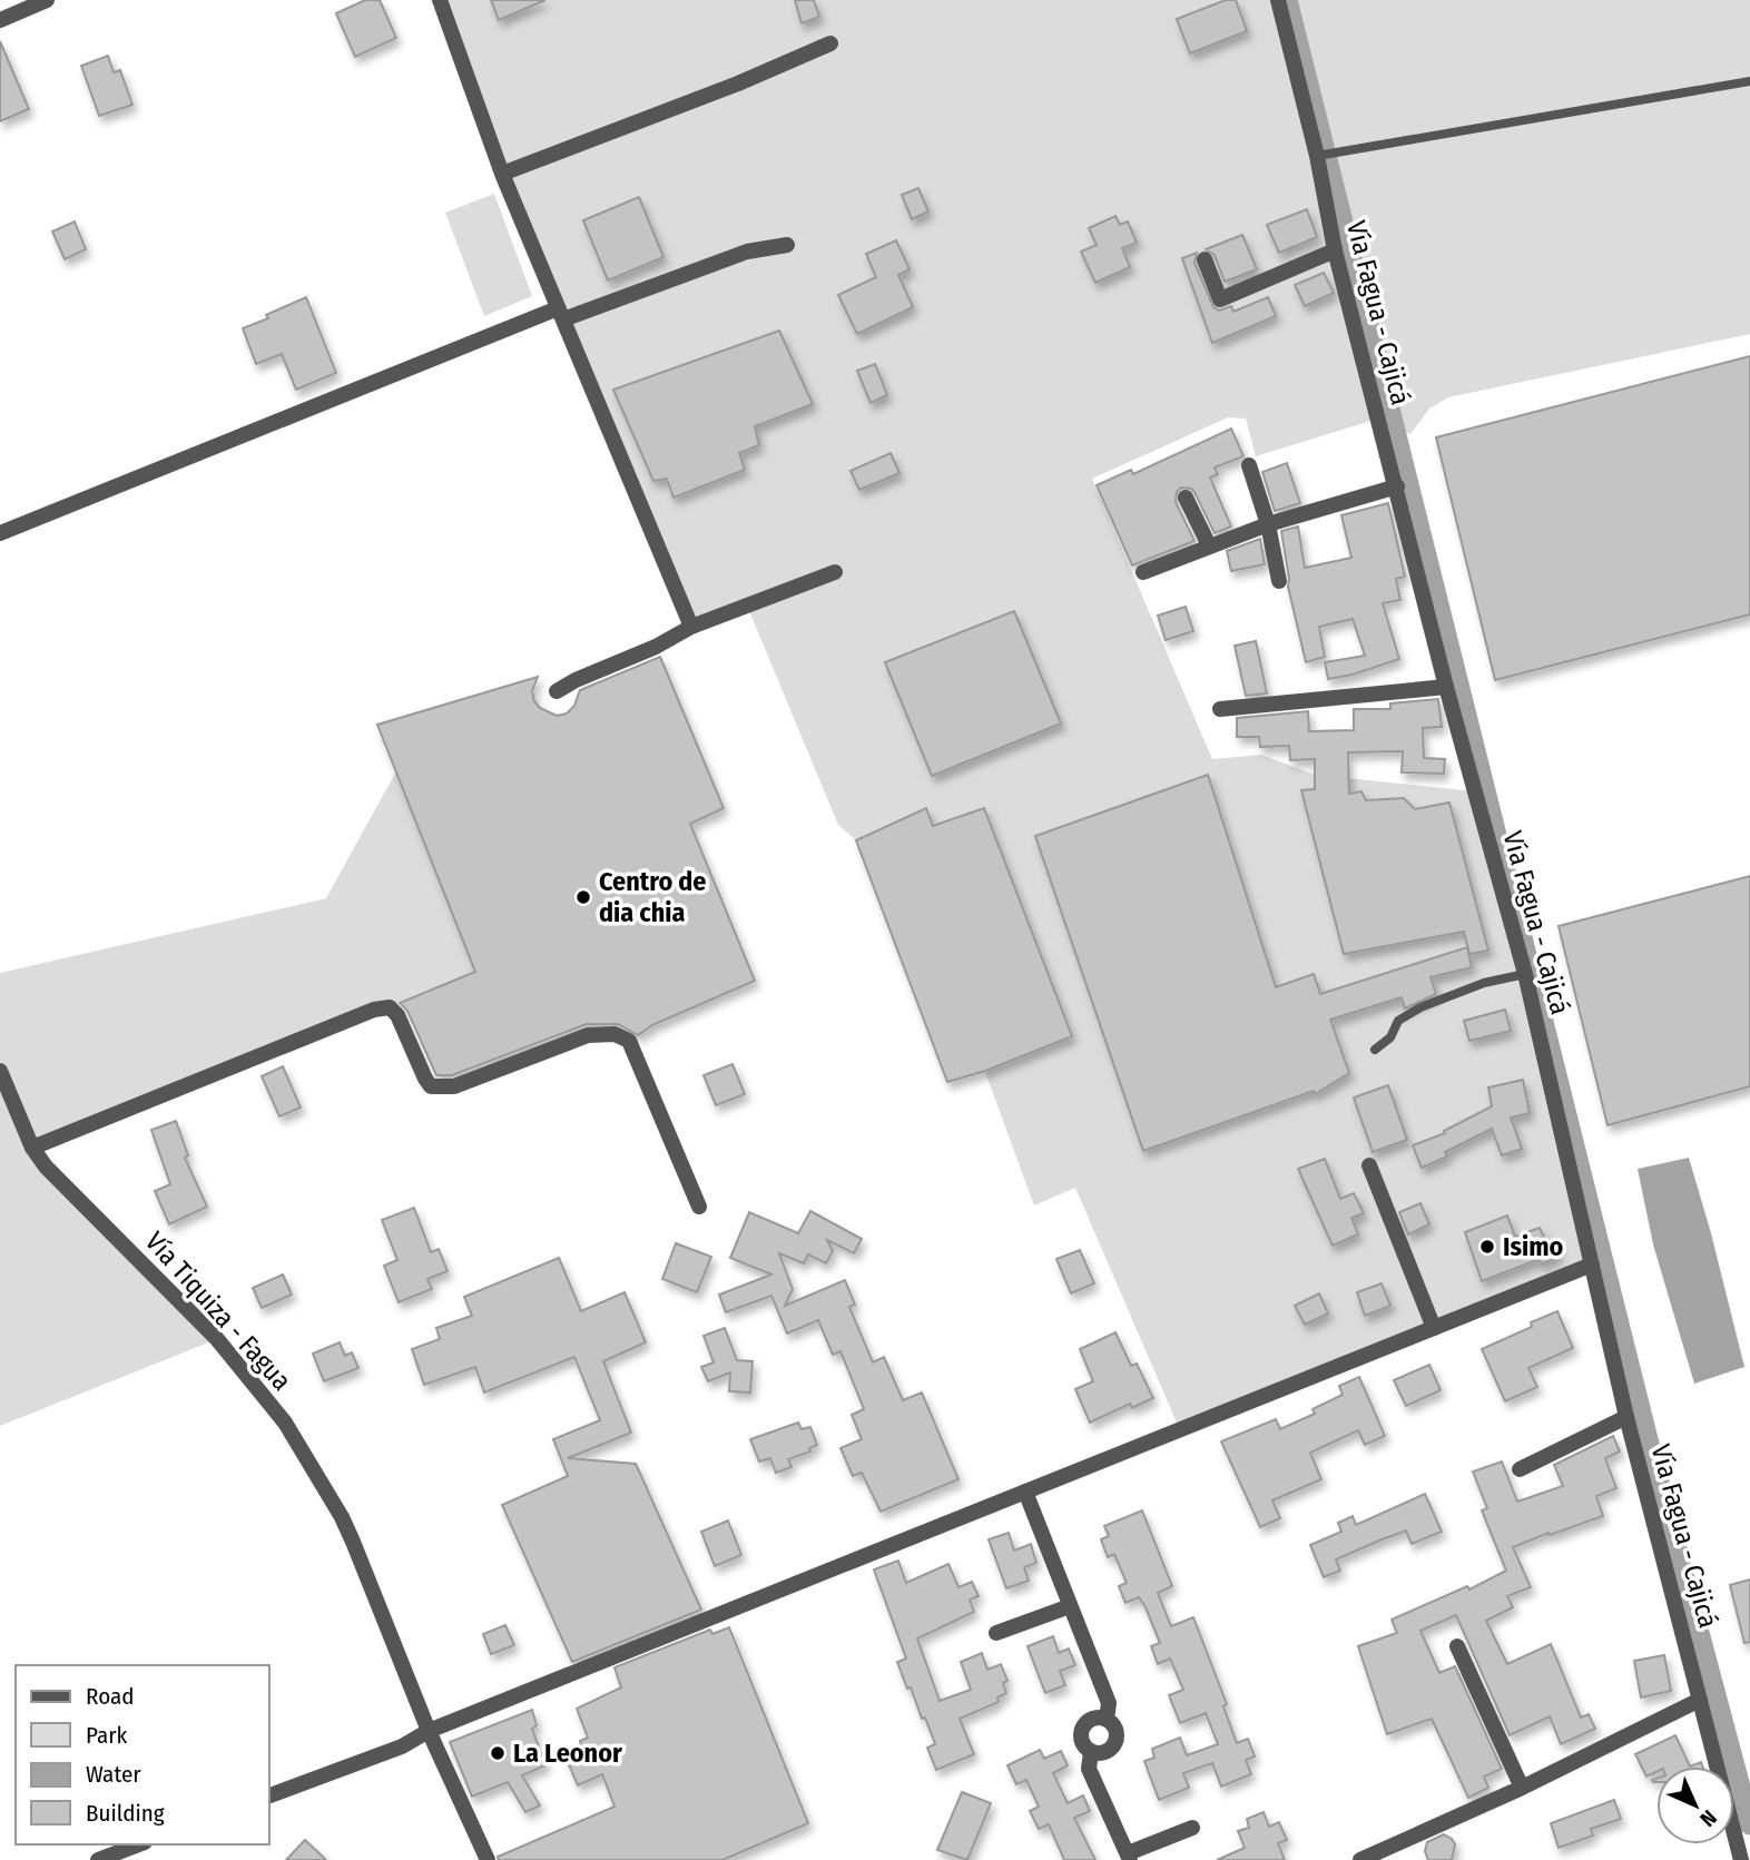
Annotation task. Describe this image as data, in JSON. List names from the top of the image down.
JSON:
{
  "streets": {
    "street": ["Vía Fagua - Cajicá", "Vía Tiquiza - Fagua"]
  },
  "places": ["Centro de dia chia", "Isimo", "La Leonor"],
  "legend": [
    "Road",
    "Park",
    "Water",
    "Building"
  ],
  "north": "bottom right"
}
